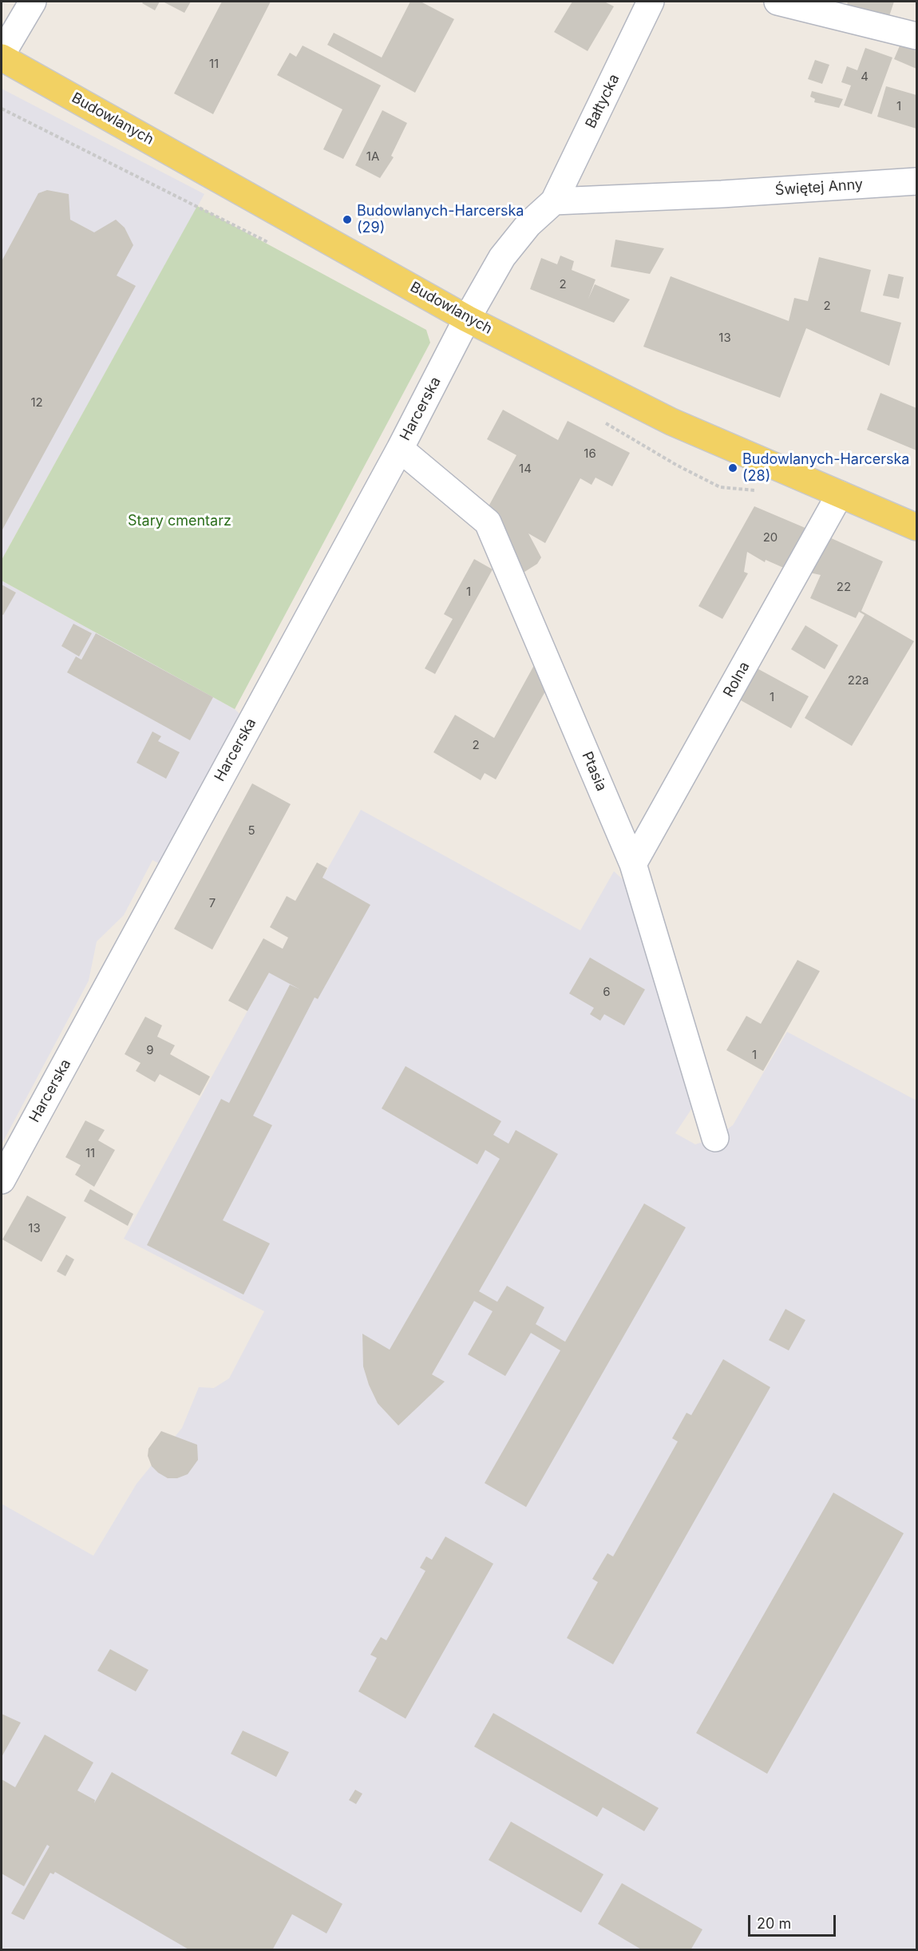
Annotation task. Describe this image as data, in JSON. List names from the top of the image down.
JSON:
{
  "streets": {
    "main road": ["Budowlanych"],
    "street": [
      "Bałtycka",
      "Świętej Anny",
      "Harcerska",
      "Rolna",
      "Ptasia"
    ]
  },
  "crossings": [
    ["Bałtycka", "Świętej Anny"],
    ["Bałtycka", "Harcerska"],
    ["Budowlanych", "Harcerska"],
    ["Budowlanych", "Rolna"],
    ["Świętej Anny", "Harcerska"],
    ["Harcerska", "Ptasia"],
    ["Rolna", "Ptasia"]
  ],
  "parks": ["Stary cmentarz"],
  "places": ["Budowlanych-Harcerska (29)", "Budowlanych-Harcerska (28)"],
  "house_numbers": [
    "11",
    "4",
    "1",
    "1A",
    "2",
    "2",
    "13",
    "12",
    "16",
    "14",
    "20",
    "22",
    "1",
    "22a",
    "1",
    "2",
    "5",
    "7",
    "6",
    "9",
    "1",
    "11",
    "13"
  ],
  "scale_bar": "20 m"
}
